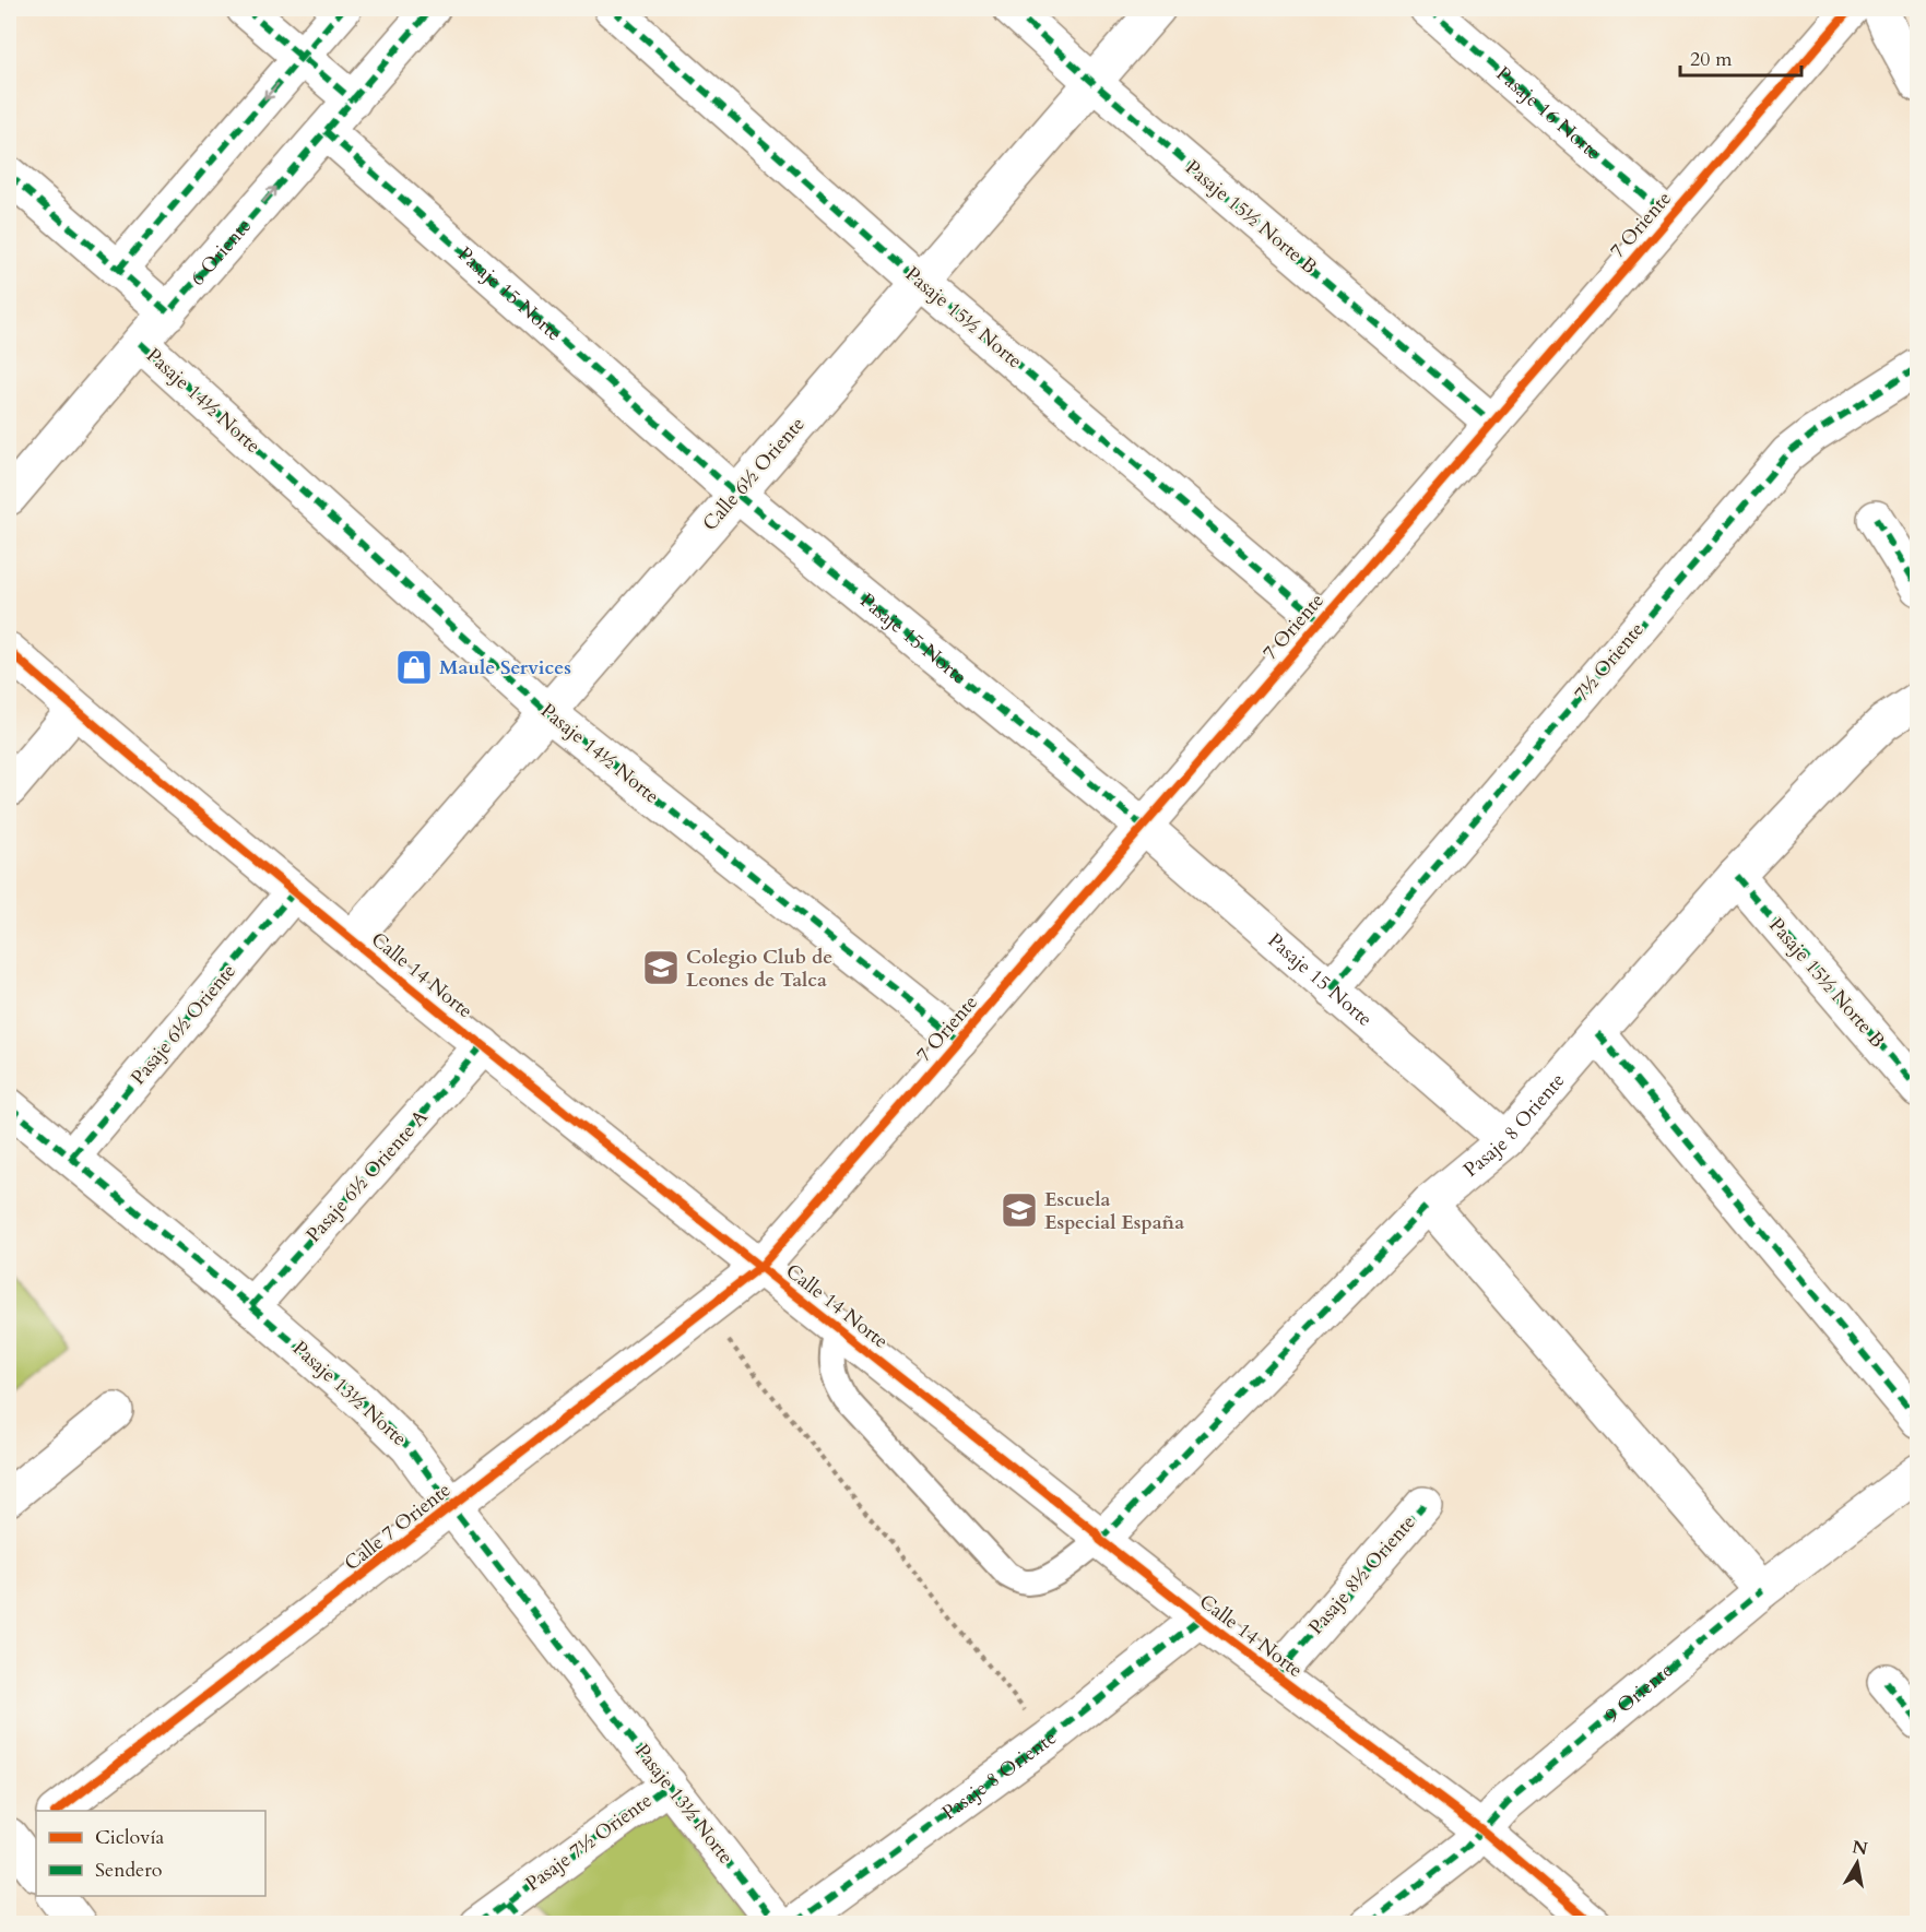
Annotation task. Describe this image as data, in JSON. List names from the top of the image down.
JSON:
{
  "streets": {
    "street": [
      "Pasaje 16 Norte",
      "Pasaje 15½ Norte B",
      "7 Oriente",
      "6 Oriente",
      "Pasaje 15 Norte",
      "Pasaje 15½ Norte",
      "Pasaje 14½ Norte",
      "Calle 6½ Oriente",
      "7½ Oriente",
      "Calle 14 Norte",
      "Pasaje 6½ Oriente",
      "Pasaje 8 Oriente",
      "Pasaje 6½ Oriente A",
      "Pasaje 13½ Norte",
      "Calle 7 Oriente",
      "Pasaje 8½ Oriente",
      "9 Oriente",
      "Pasaje 7½ Oriente"
    ]
  },
  "crossings": [
    ["Pasaje 16 Norte", "7 Oriente"],
    ["Pasaje 15½ Norte B", "7 Oriente"],
    ["Pasaje 15½ Norte B", "Calle 6½ Oriente"],
    ["Pasaje 15½ Norte B", "Pasaje 8 Oriente"],
    ["7 Oriente", "Pasaje 15 Norte"],
    ["7 Oriente", "Pasaje 15½ Norte"],
    ["7 Oriente", "Pasaje 14½ Norte"],
    ["7 Oriente", "Calle 14 Norte"],
    ["7 Oriente", "Calle 7 Oriente"],
    ["6 Oriente", "Pasaje 15 Norte"],
    ["6 Oriente", "Pasaje 14½ Norte"],
    ["Pasaje 15 Norte", "Calle 6½ Oriente"],
    ["Pasaje 15 Norte", "7½ Oriente"],
    ["Pasaje 15 Norte", "Pasaje 8 Oriente"],
    ["Pasaje 15½ Norte", "Calle 6½ Oriente"],
    ["Pasaje 14½ Norte", "Calle 6½ Oriente"],
    ["Calle 6½ Oriente", "Calle 14 Norte"],
    ["Calle 14 Norte", "Pasaje 6½ Oriente"],
    ["Calle 14 Norte", "Pasaje 8 Oriente"],
    ["Calle 14 Norte", "Pasaje 6½ Oriente A"],
    ["Calle 14 Norte", "Calle 7 Oriente"],
    ["Calle 14 Norte", "Pasaje 8½ Oriente"],
    ["Calle 14 Norte", "9 Oriente"],
    ["Pasaje 6½ Oriente", "Pasaje 13½ Norte"],
    ["Pasaje 6½ Oriente A", "Pasaje 13½ Norte"],
    ["Pasaje 13½ Norte", "Calle 7 Oriente"],
    ["Pasaje 13½ Norte", "Pasaje 7½ Oriente"]
  ],
  "places": {
    "shop": ["Maule Services"],
    "school or university": ["Colegio Club de Leones de Talca", "Escuela Especial España"]
  },
  "legend": ["Ciclovía", "Sendero"],
  "scale_bar": "20 m",
  "north": "top"
}
